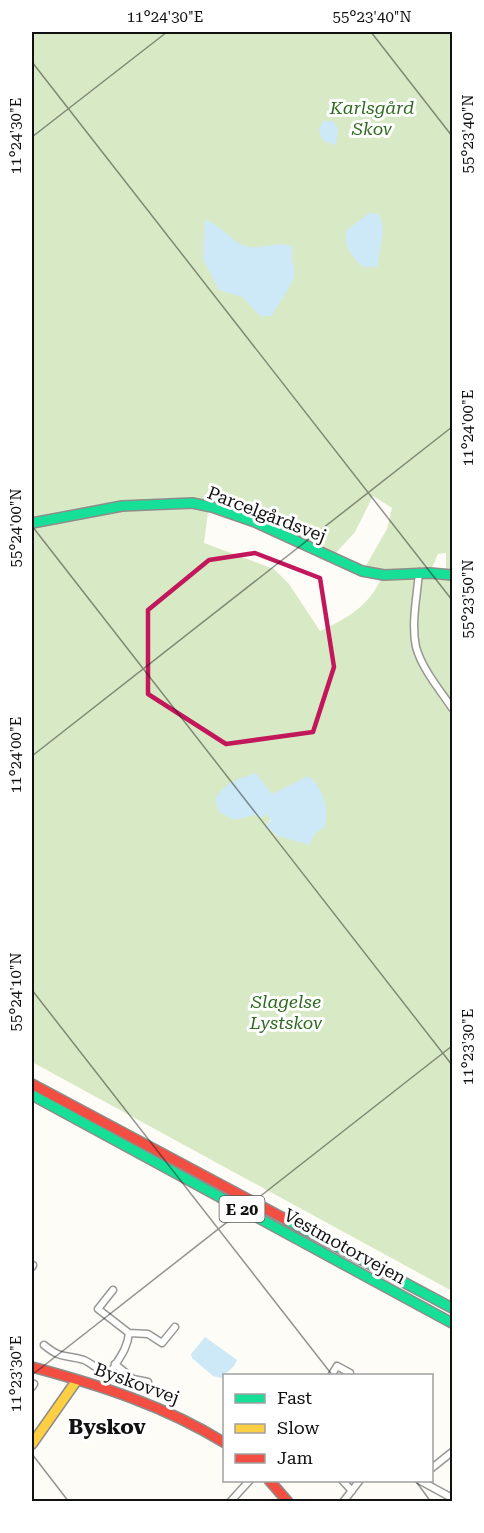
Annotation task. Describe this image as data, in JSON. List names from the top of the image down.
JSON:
{
  "streets": {
    "main road": [
      "Parcelgårdsvej",
      "E 20",
      "Vestmotorvejen",
      "Byskovvej"
    ]
  },
  "districts": ["Byskov"],
  "parks": ["Karlsgård Skov", "Slagelse Lystskov"],
  "legend": ["Fast", "Slow", "Jam"],
  "coordinates": [
    "11°24'30\"E",
    "55°23'40\"N",
    "11°24'00\"E",
    "55°24'00\"N",
    "55°23'50\"N",
    "55°24'10\"N",
    "11°23'30\"E"
  ]
}
